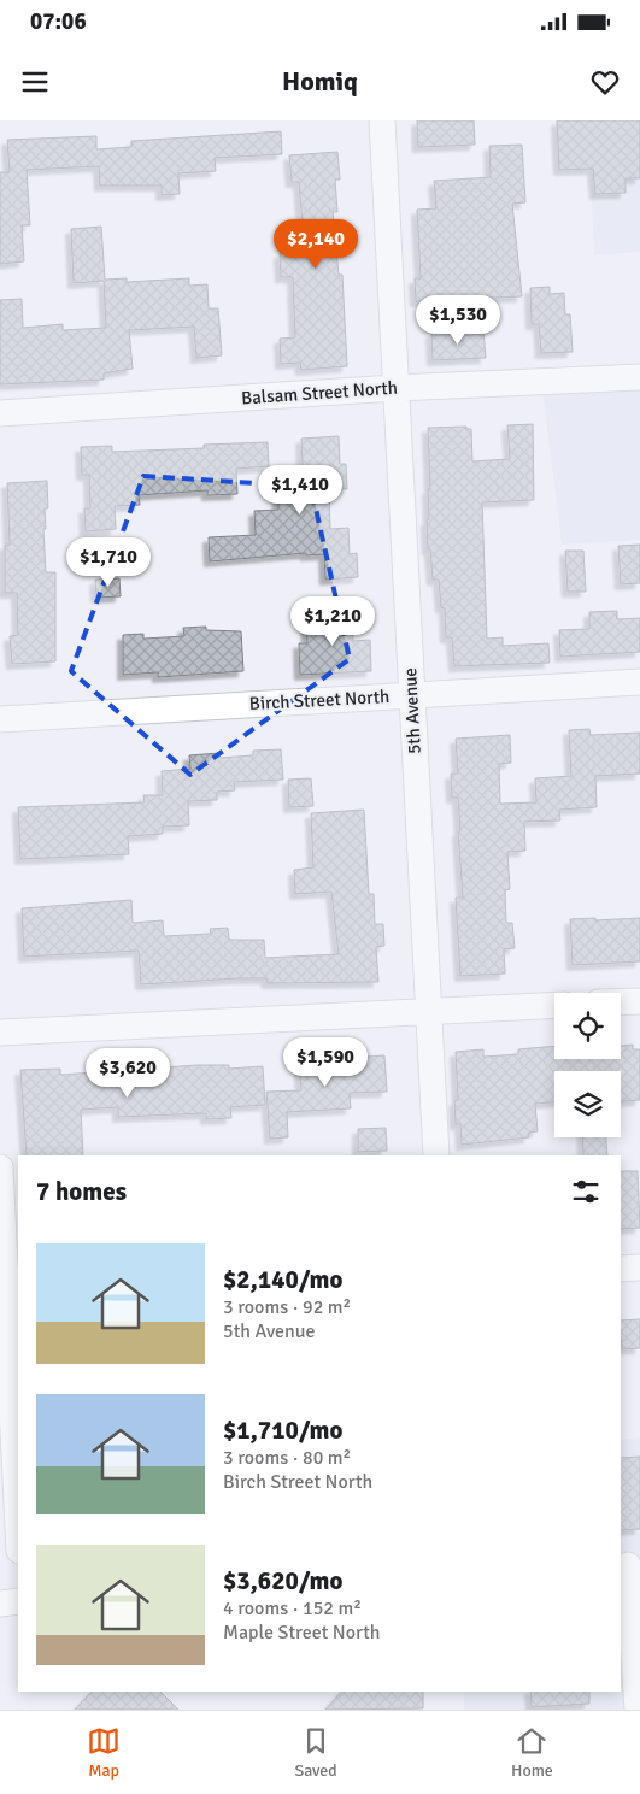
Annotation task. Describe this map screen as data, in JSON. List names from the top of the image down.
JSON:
{
  "streets": {
    "street": ["Balsam Street North", "Birch Street North", "5th Avenue"]
  },
  "crossings": [
    ["Balsam Street North", "5th Avenue"],
    ["Birch Street North", "5th Avenue"]
  ],
  "page": {
    "status": "07:06",
    "header": "Homiq",
    "price": [
      "$2,140",
      "$1,530",
      "$1,410",
      "$1,710",
      "$1,210",
      "$1,590",
      "$3,620"
    ],
    "heading": "7 homes",
    "list": [
      {
        "name": "$2,140/mo",
        "note": "3 rooms · 92 m² · 5th Avenue"
      },
      {
        "name": "$1,710/mo",
        "note": "3 rooms · 80 m² · Birch Street North"
      },
      {
        "name": "$3,620/mo",
        "note": "4 rooms · 152 m² · Maple Street North"
      }
    ],
    "tabs": ["Map", "Saved", "Home"]
  }
}
